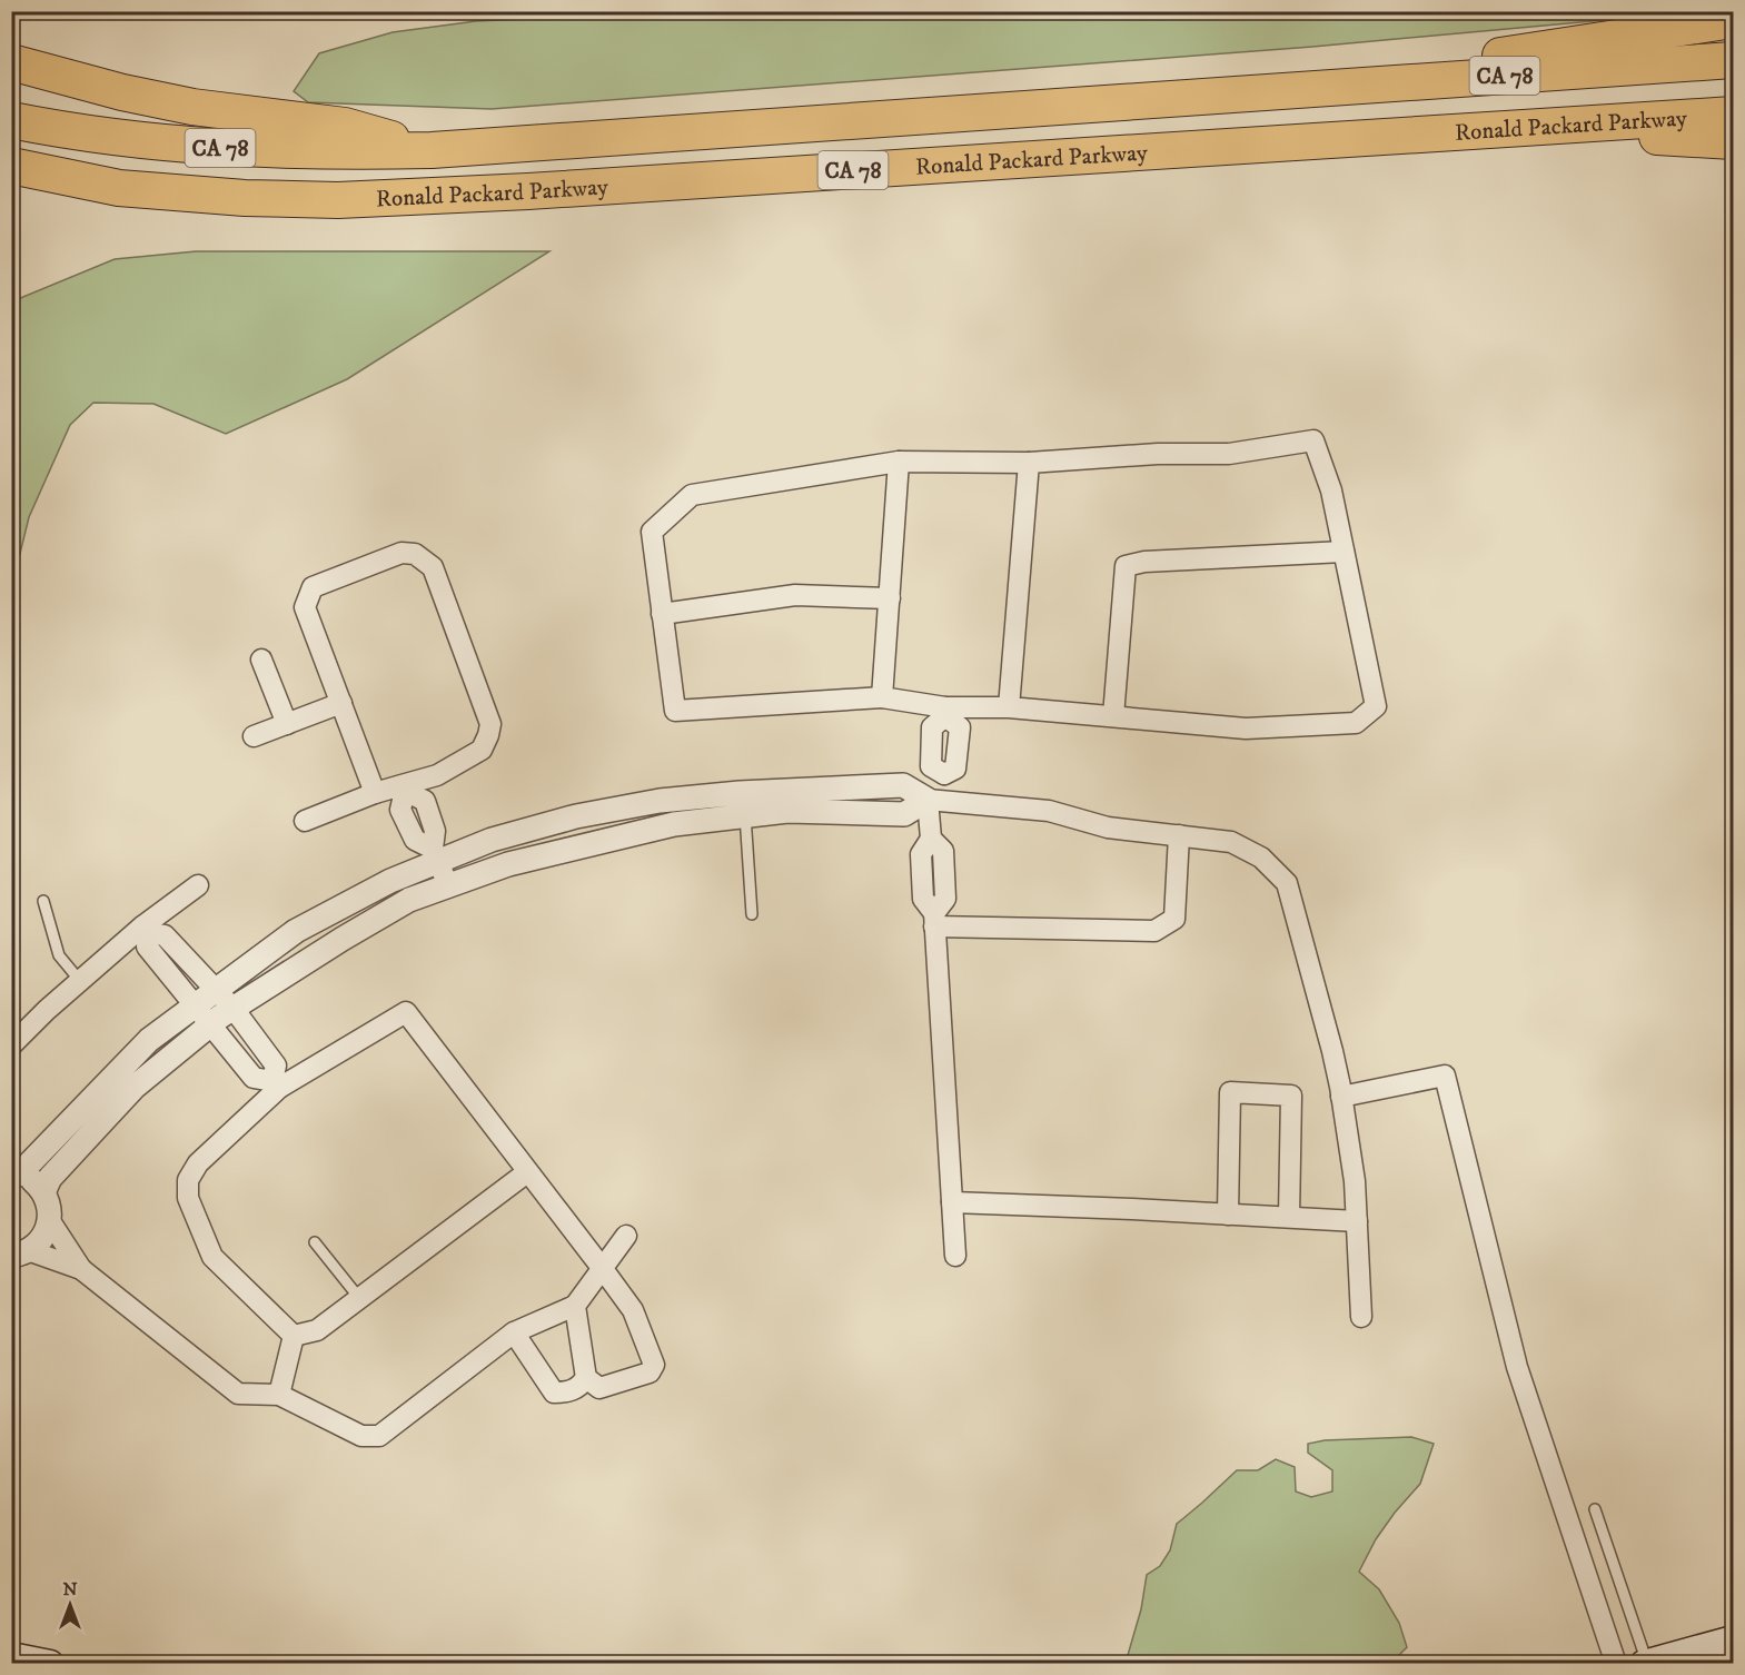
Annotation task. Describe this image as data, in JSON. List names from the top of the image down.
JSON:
{
  "streets": {
    "highway": ["CA 78", "Ronald Packard Parkway"]
  },
  "north": "top"
}
